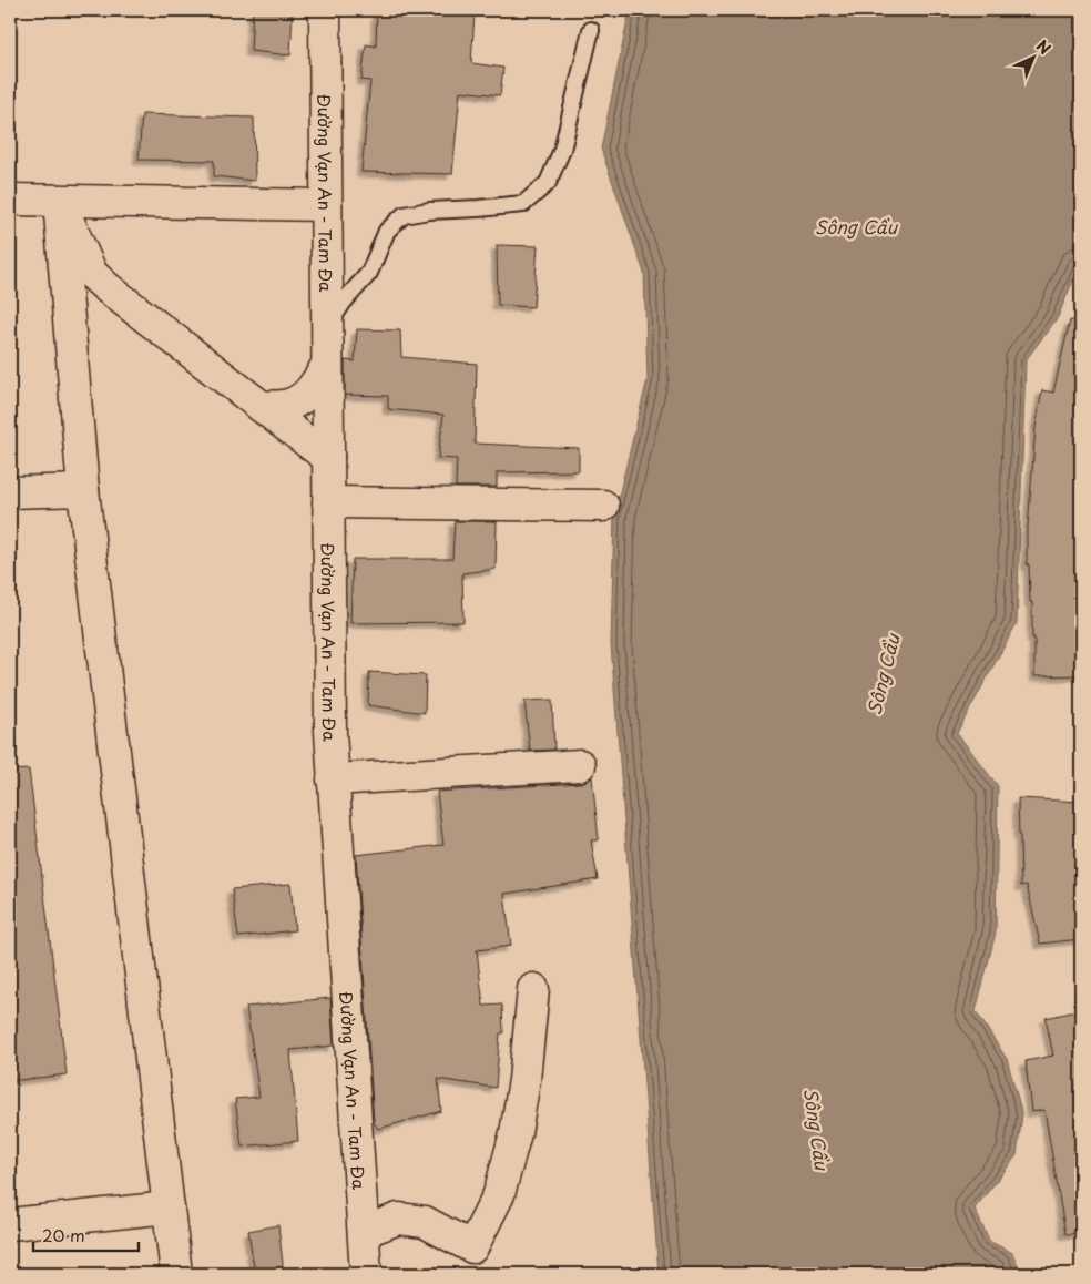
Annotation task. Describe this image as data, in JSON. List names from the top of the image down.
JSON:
{
  "streets": {
    "street": ["Đường Vạn An - Tam Đa"]
  },
  "water": ["Sông Cầu"],
  "scale_bar": "20 m",
  "north": "top right"
}
